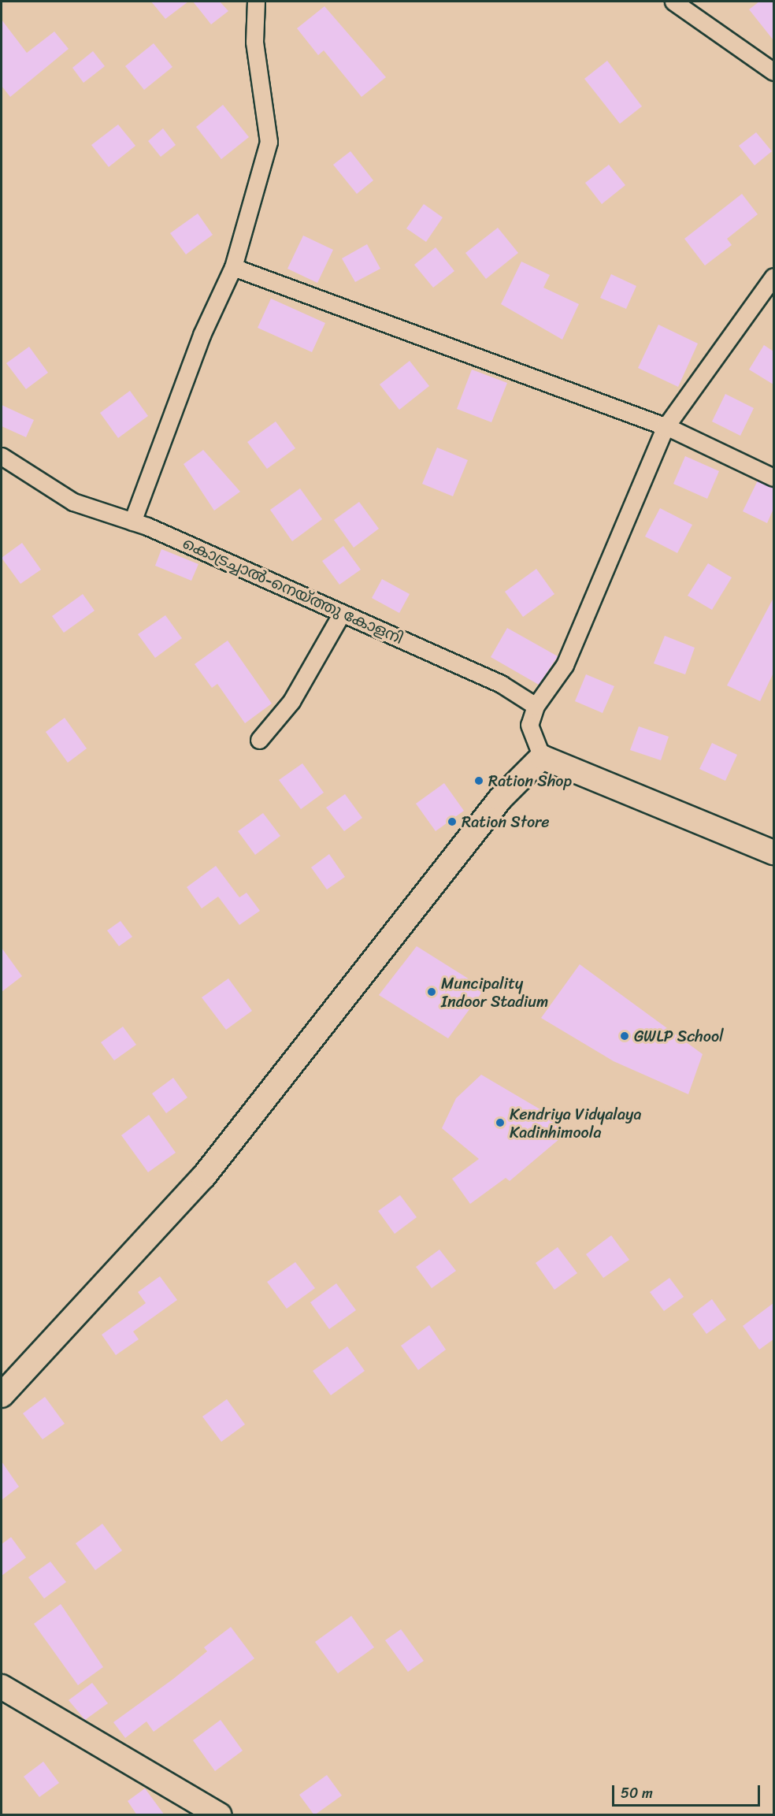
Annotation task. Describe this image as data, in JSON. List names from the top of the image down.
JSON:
{
  "streets": {
    "street": ["കൊട്രച്ചാൽ-നെയ്ത്തു കോളനി"]
  },
  "places": [
    "Ration Shop",
    "Ration Store",
    "Muncipality Indoor Stadium",
    "GWLP School",
    "Kendriya Vidyalaya Kadinhimoola"
  ],
  "scale_bar": "50 m"
}
